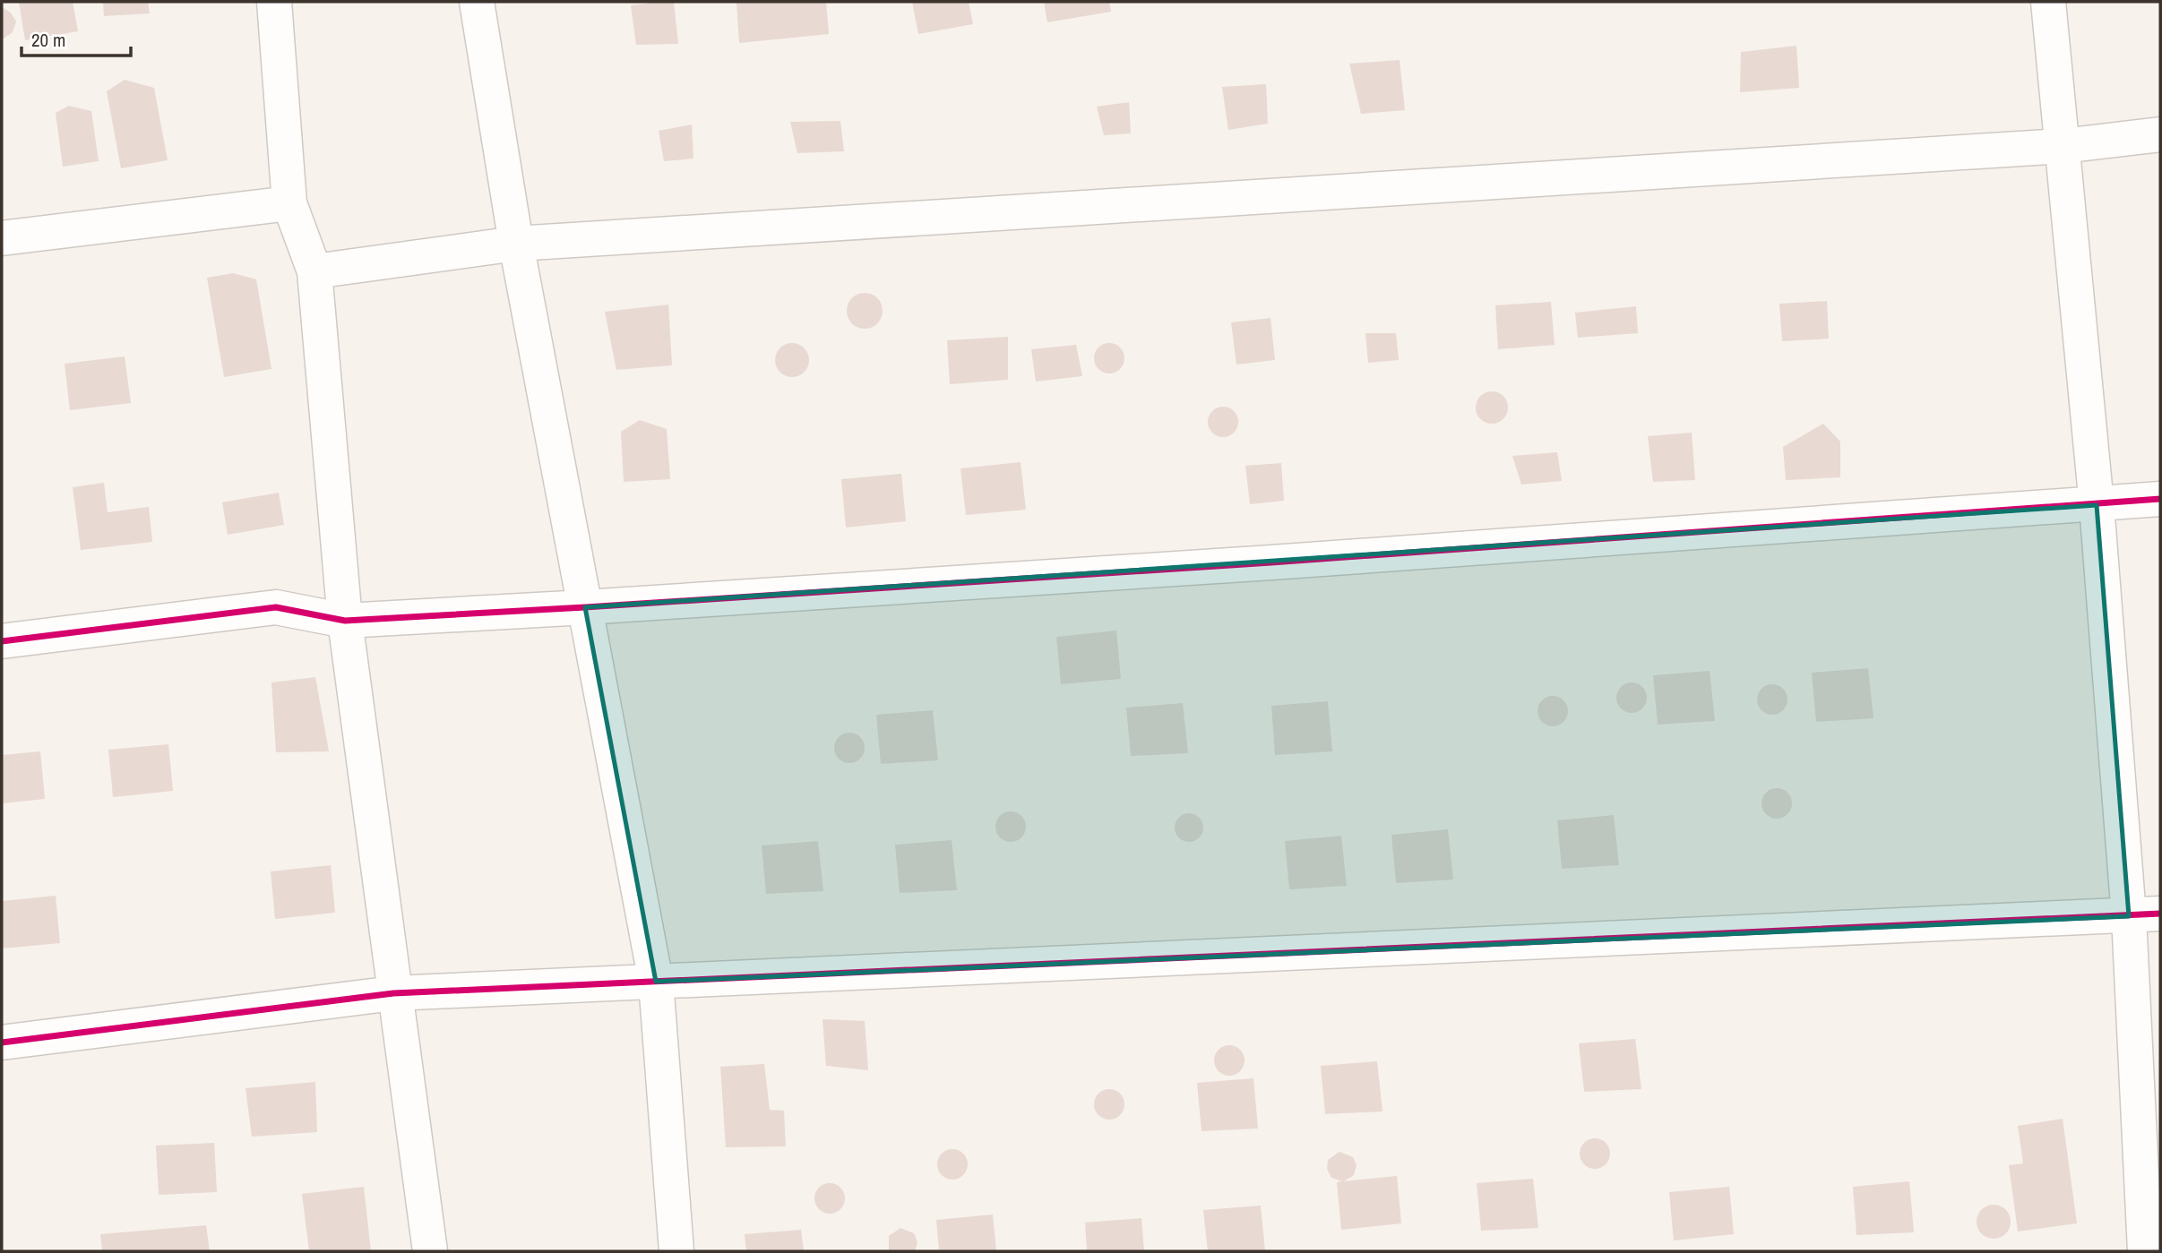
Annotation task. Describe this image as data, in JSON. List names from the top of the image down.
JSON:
{
  "scale_bar": "20 m"
}
